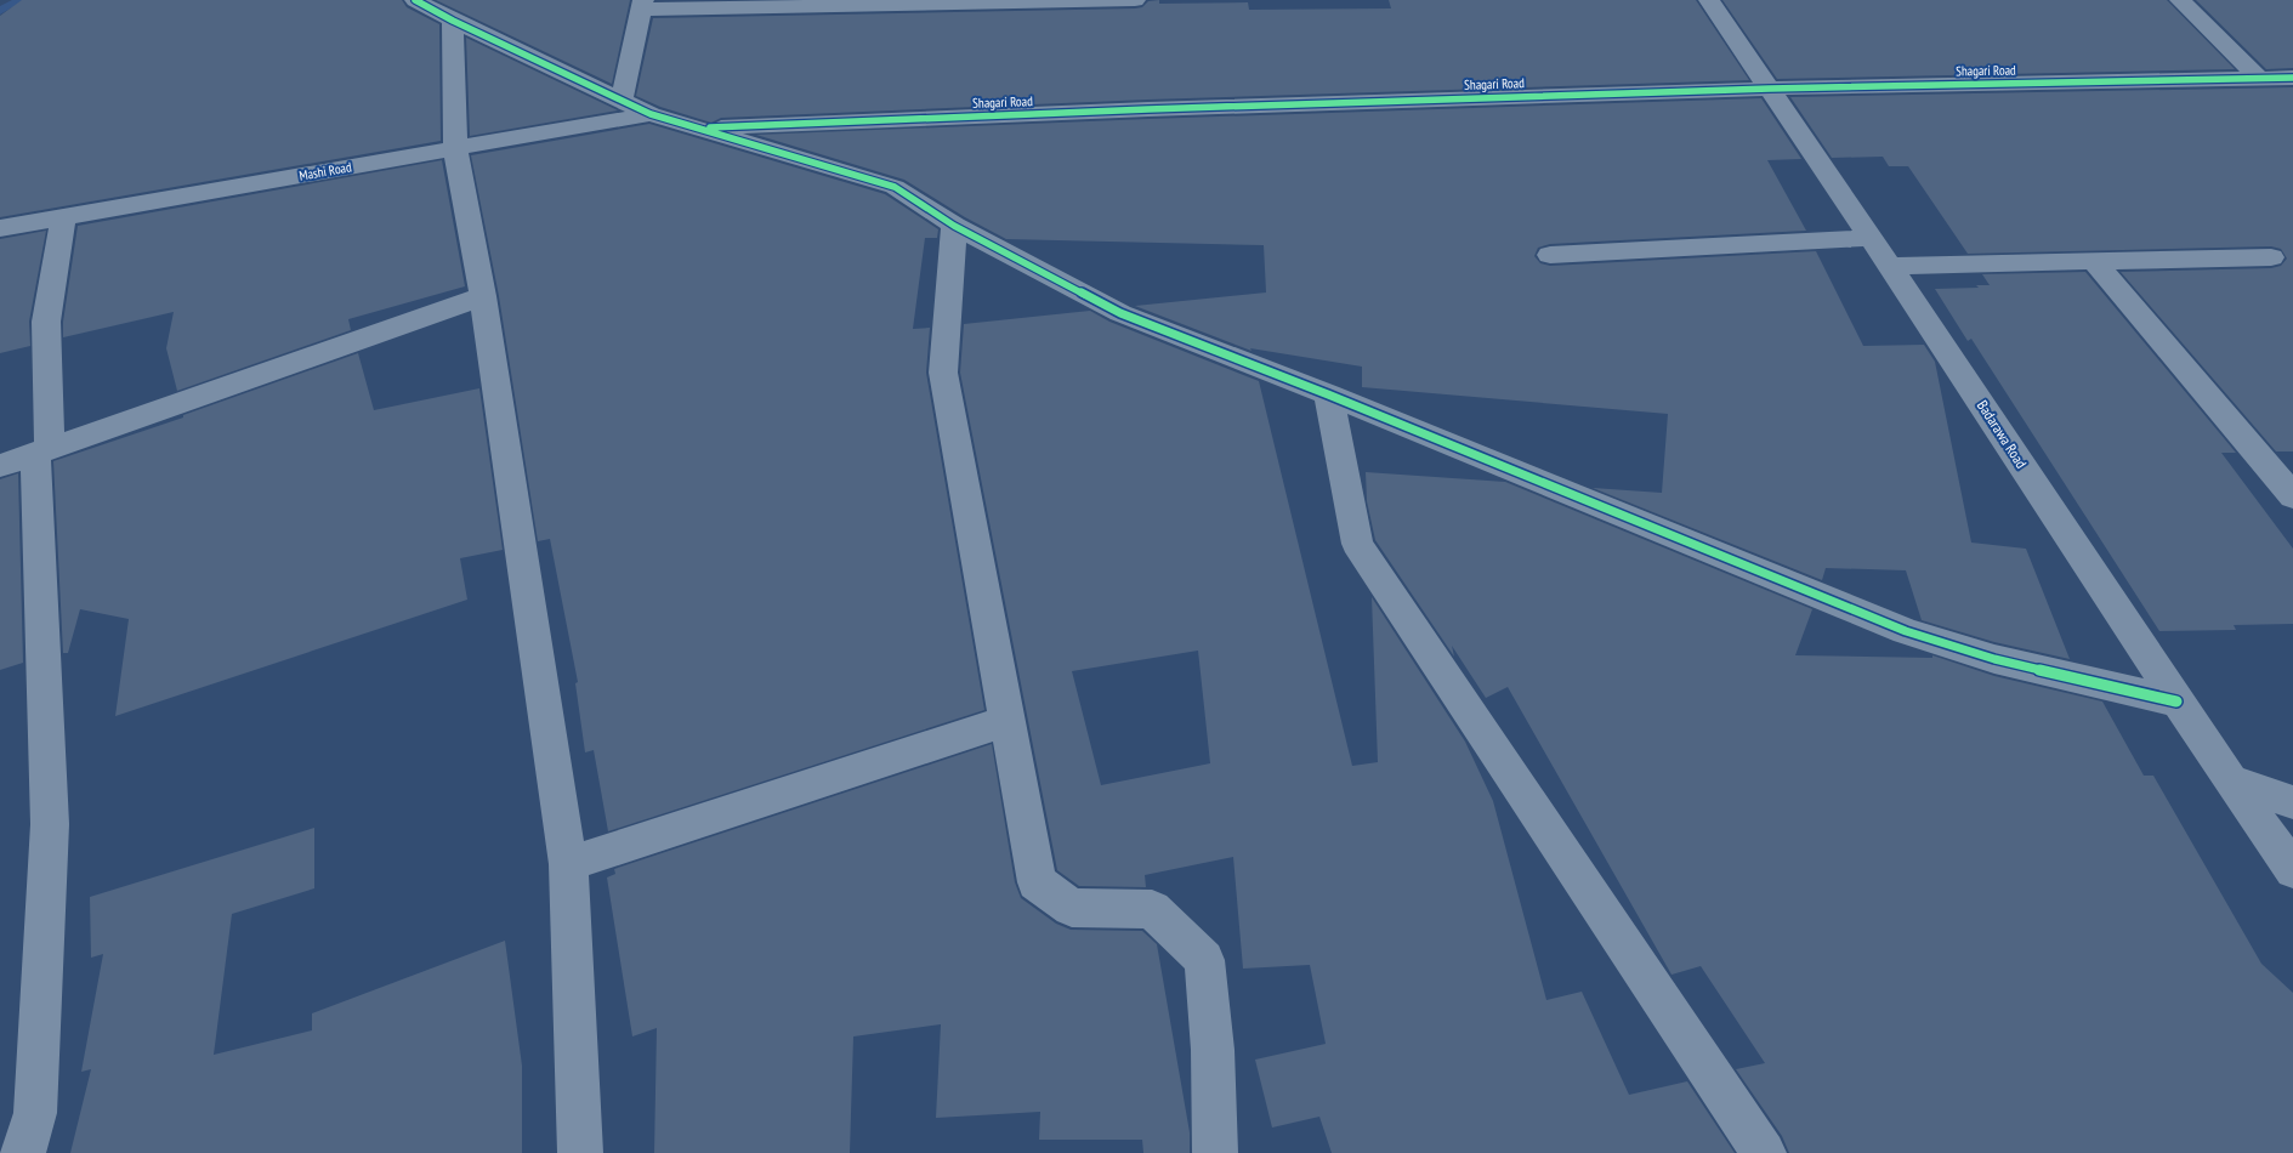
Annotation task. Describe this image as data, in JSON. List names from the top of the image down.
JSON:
{
  "streets": {
    "street": ["Shagari Road", "Mashi Road", "Badarawa Road"]
  },
  "crossings": [
    ["Shagari Road", "Badarawa Road"]
  ]
}
